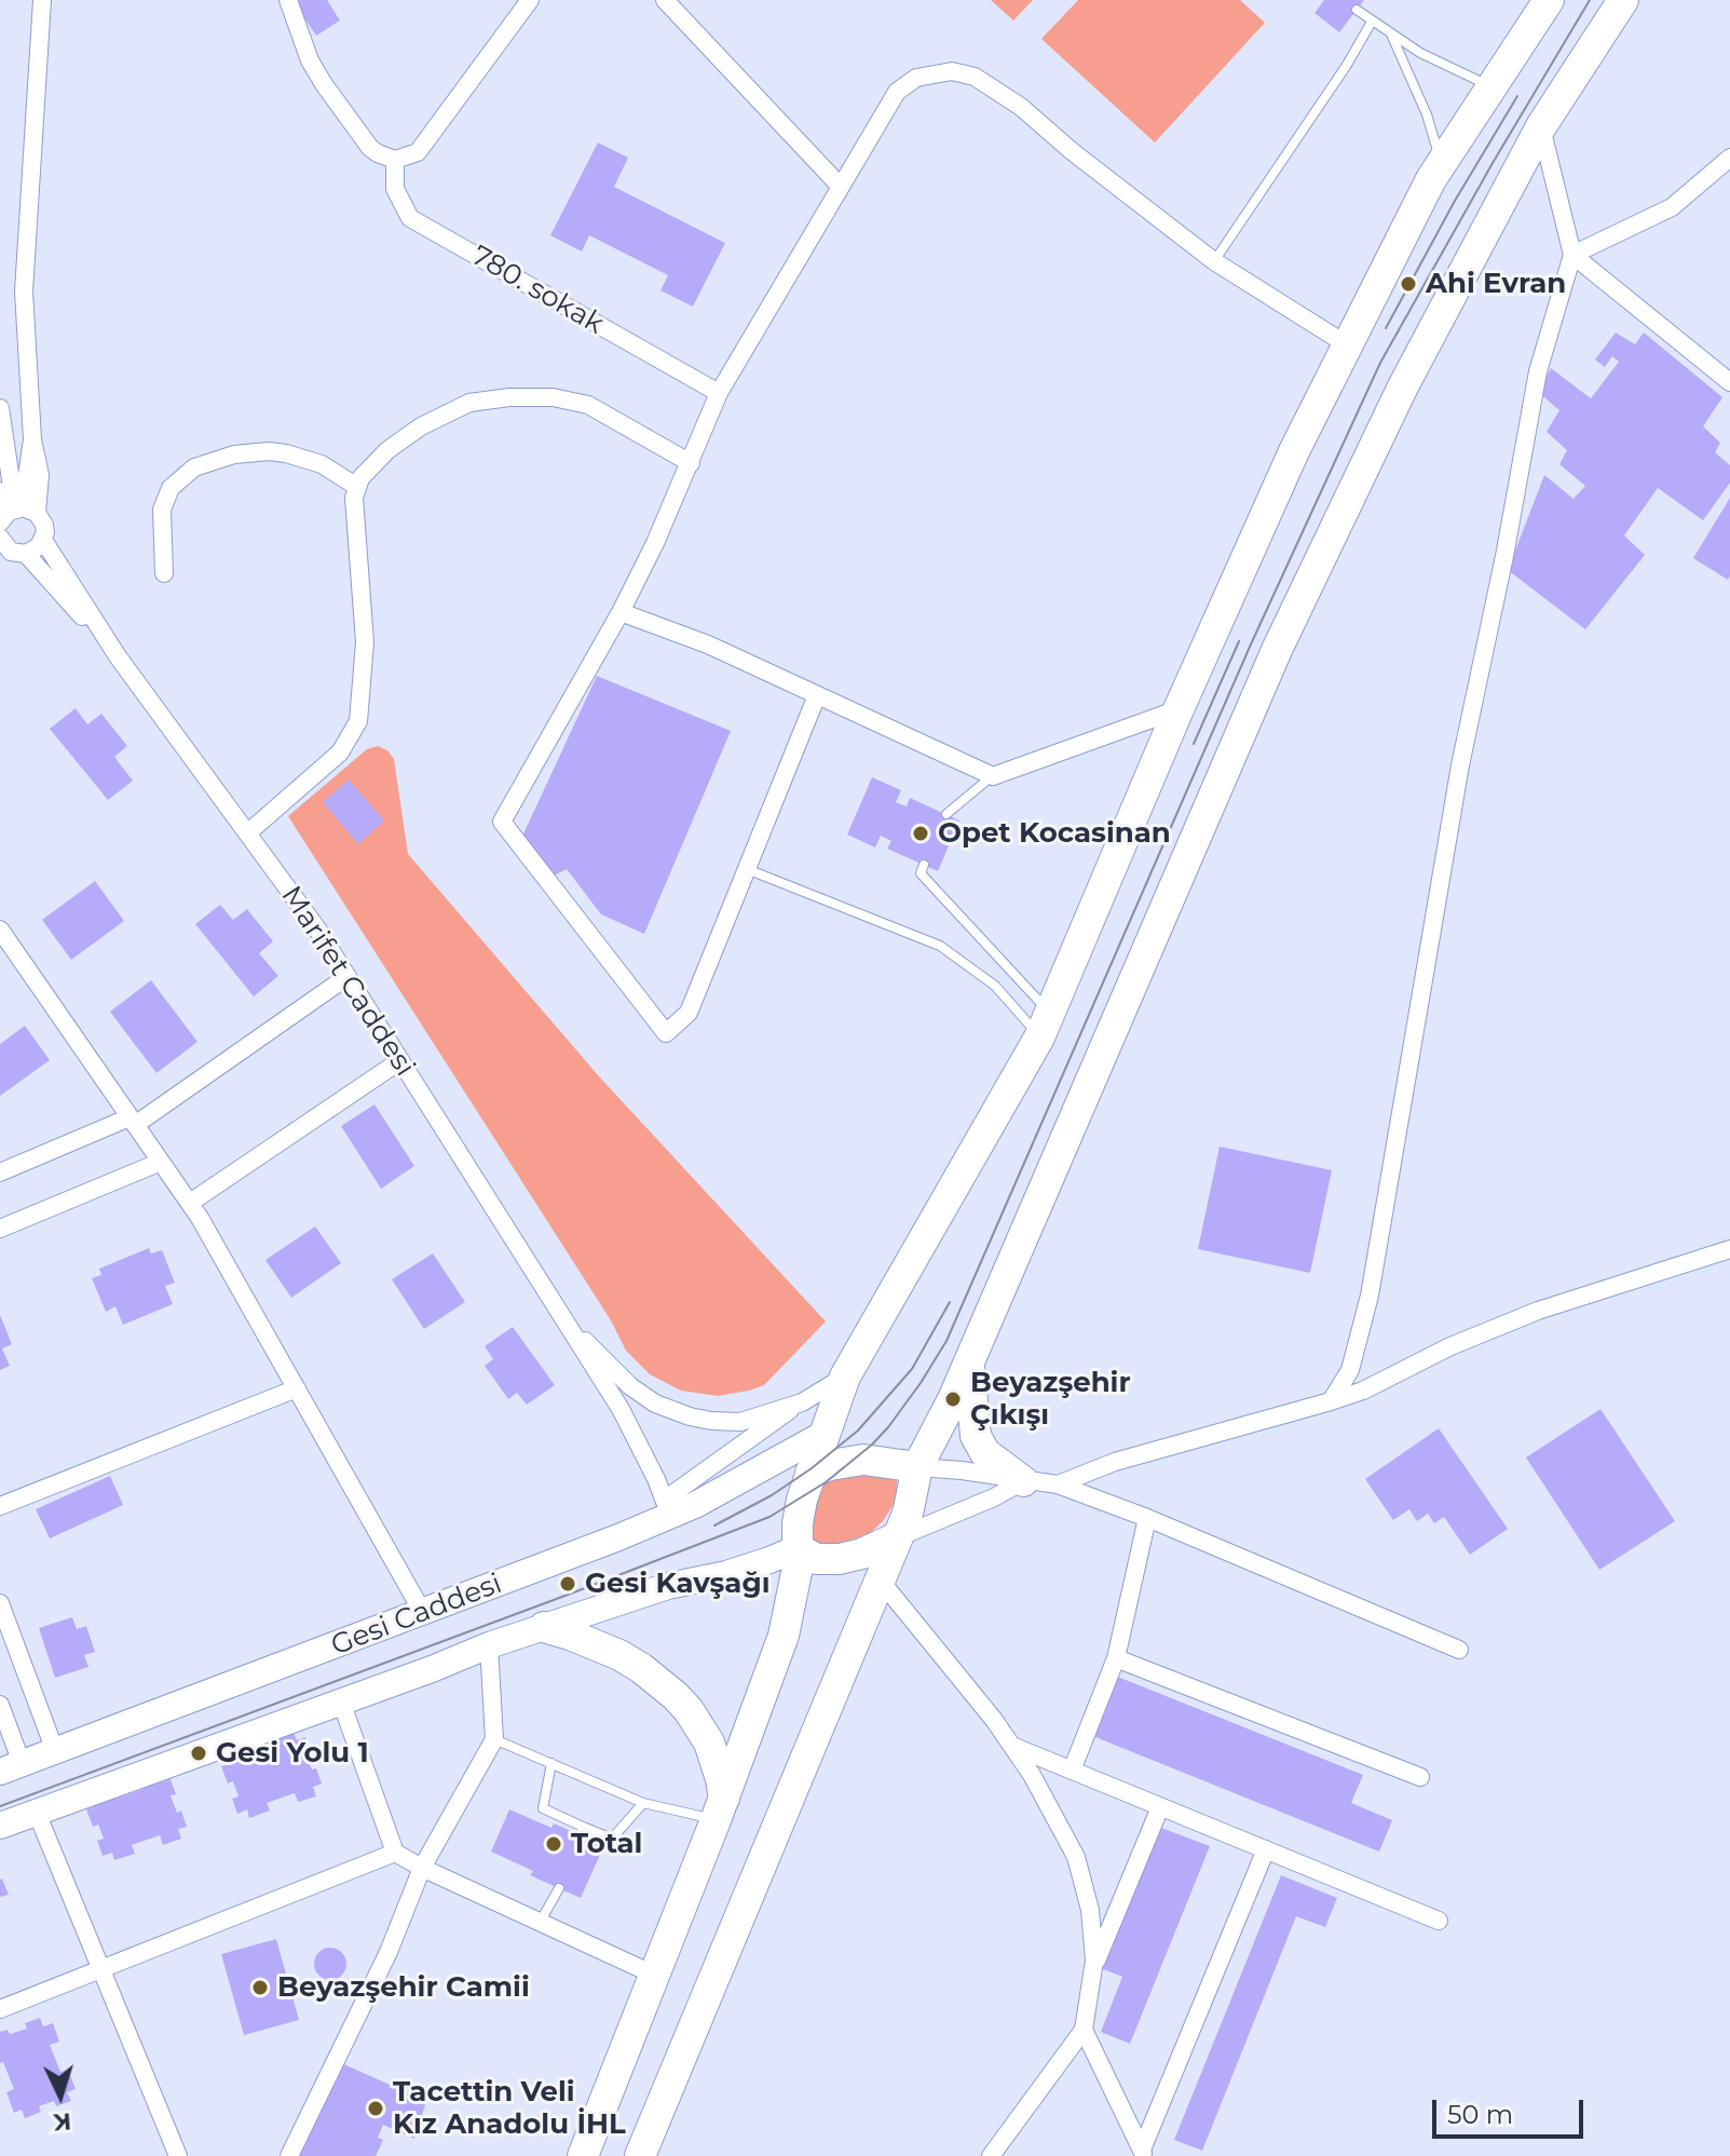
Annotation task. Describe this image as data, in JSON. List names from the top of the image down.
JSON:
{
  "streets": {
    "main road": ["Gesi Caddesi"],
    "street": ["780. sokak", "Marifet Caddesi"]
  },
  "places": [
    "Ahi Evran",
    "Opet Kocasinan",
    "Beyazşehir Çıkışı",
    "Gesi Kavşağı",
    "Gesi Yolu 1",
    "Total",
    "Beyazşehir Camii",
    "Tacettin Veli Kız Anadolu İHL"
  ],
  "scale_bar": "50 m",
  "north": "bottom"
}
